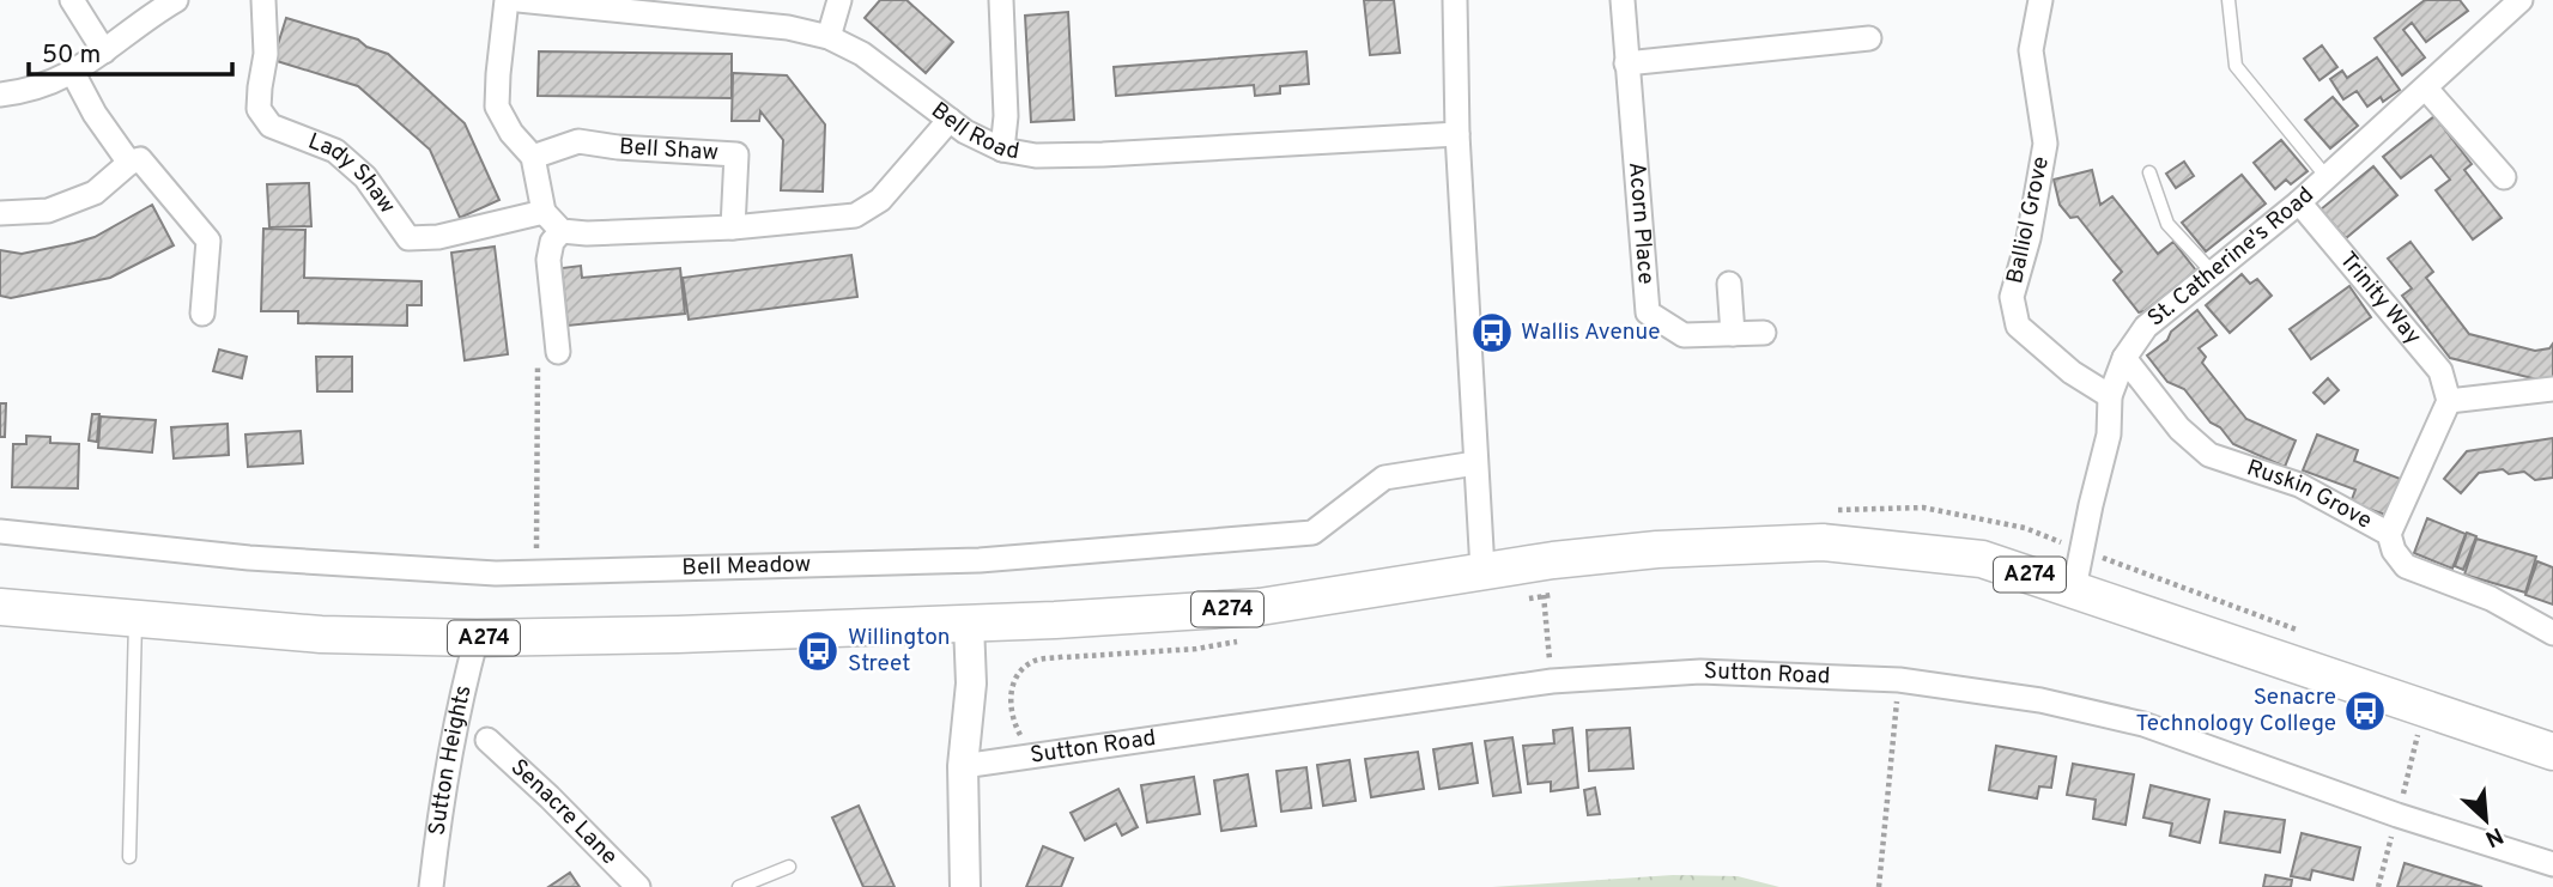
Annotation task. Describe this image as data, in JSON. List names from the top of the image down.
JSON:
{
  "streets": {
    "main road": ["A274"],
    "street": [
      "Bell Road",
      "Bell Shaw",
      "Lady Shaw",
      "Balliol Grove",
      "Acorn Place",
      "St. Catherine's Road",
      "Trinity Way",
      "Ruskin Grove",
      "Bell Meadow",
      "Sutton Road",
      "Sutton Heights",
      "Senacre Lane"
    ]
  },
  "crossings": [
    ["Balliol Grove", "St. Catherine's Road"],
    ["St. Catherine's Road", "Trinity Way"],
    ["St. Catherine's Road", "Ruskin Grove"],
    ["St. Catherine's Road", "A274"],
    ["A274", "Sutton Heights"]
  ],
  "places": {
    "bus stop": ["Wallis Avenue", "Willington Street", "Senacre Technology College"]
  },
  "scale_bar": "50 m",
  "north": "bottom right"
}
